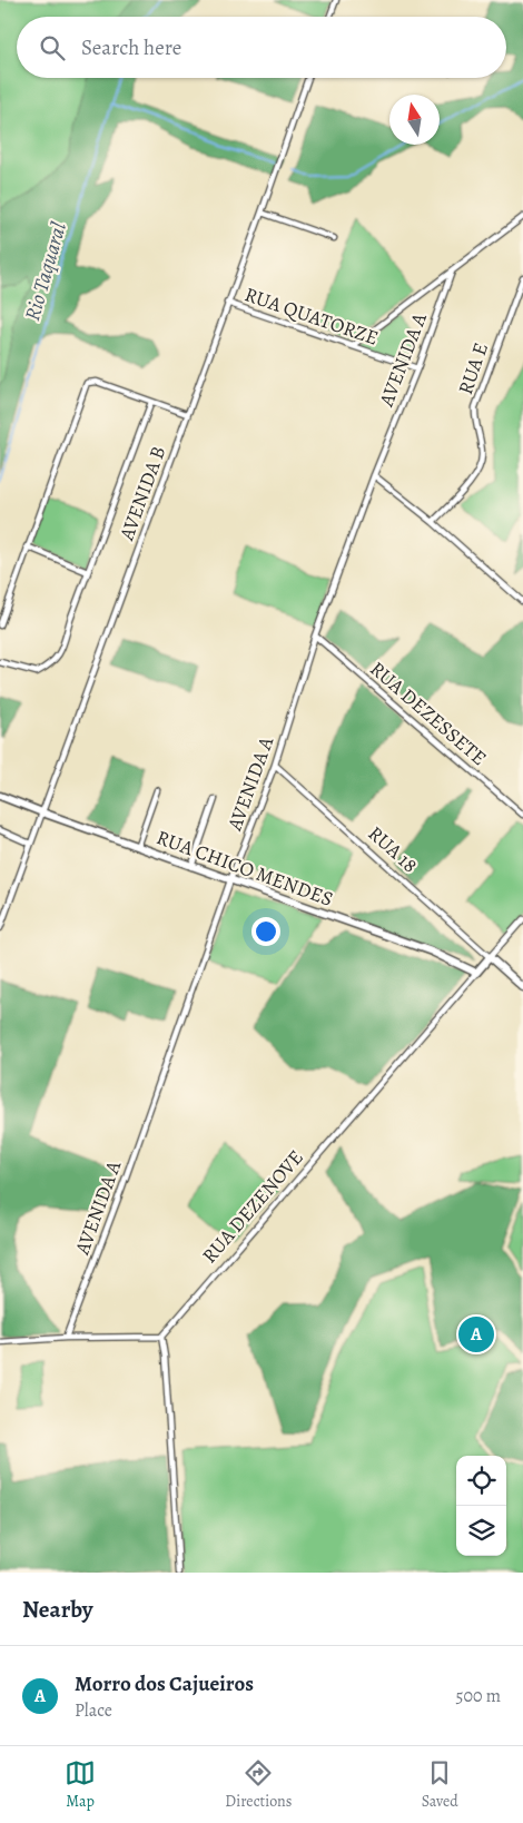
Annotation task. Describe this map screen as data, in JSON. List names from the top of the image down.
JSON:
{
  "streets": {
    "main road": ["RUA CHICO MENDES", "RUA DEZENOVE"],
    "street": [
      "RUA QUATORZE",
      "AVENIDA A",
      "RUA E",
      "AVENIDA B",
      "RUA DEZESSETE",
      "RUA 18"
    ]
  },
  "crossings": [
    ["RUA QUATORZE", "AVENIDA A"],
    ["RUA QUATORZE", "AVENIDA B"],
    ["AVENIDA A", "RUA DEZESSETE"],
    ["AVENIDA A", "RUA 18"],
    ["AVENIDA A", "RUA CHICO MENDES"],
    ["AVENIDA B", "RUA CHICO MENDES"],
    ["RUA 18", "RUA DEZENOVE"],
    ["RUA CHICO MENDES", "RUA DEZENOVE"]
  ],
  "water": ["Rio Taquaral"],
  "north": "top",
  "page": {
    "search": "Search here",
    "pins": "A",
    "heading": "Nearby",
    "list": [
      {
        "mark": "A",
        "name": "Morro dos Cajueiros",
        "note": "Place",
        "value": "500 m"
      }
    ],
    "nav": ["Map", "Directions", "Saved"]
  }
}
